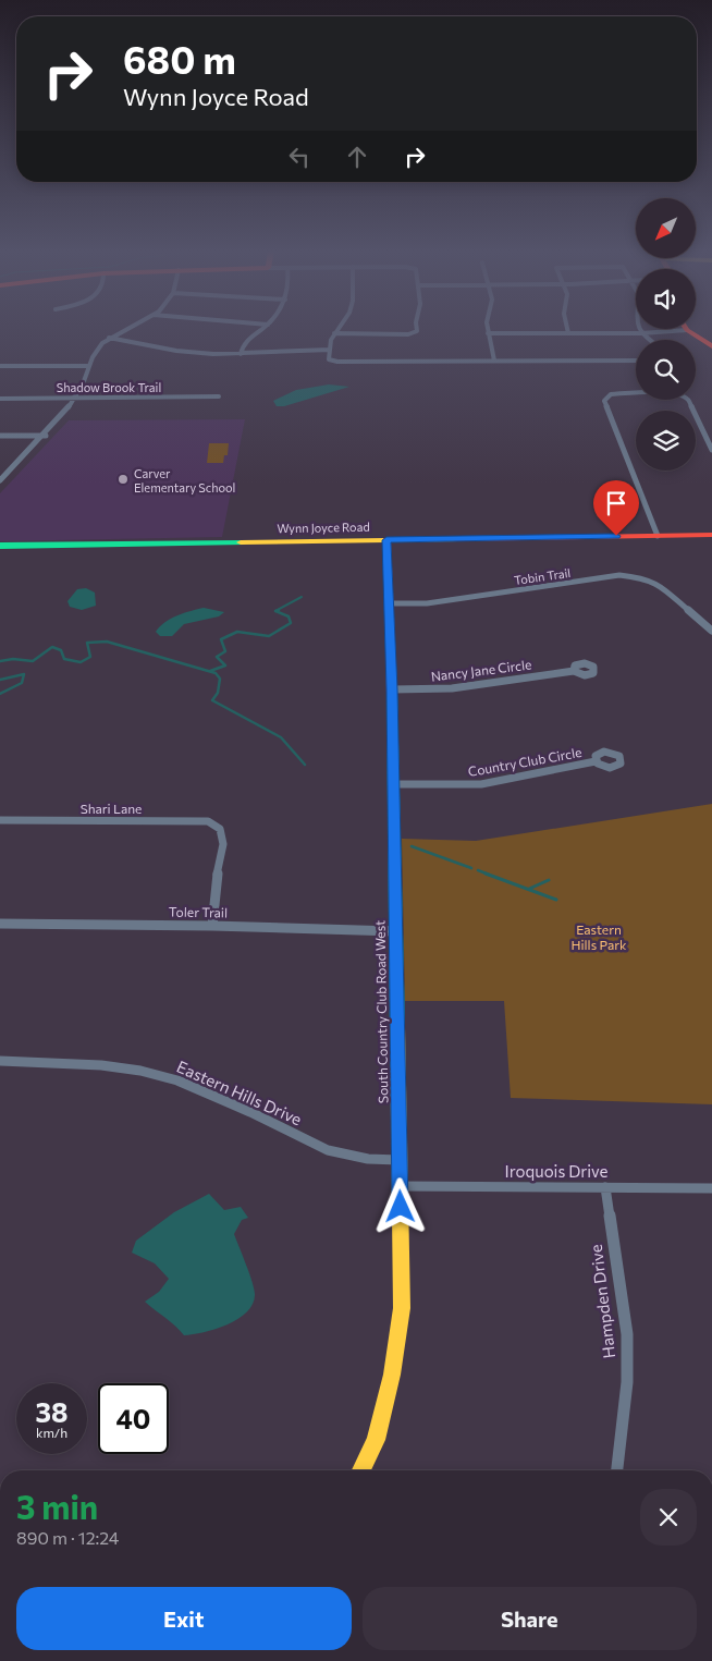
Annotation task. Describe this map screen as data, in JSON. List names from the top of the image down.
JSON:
{
  "streets": {
    "street": [
      "Shadow Brook Trail",
      "Wynn Joyce Road",
      "Tobin Trail",
      "Nancy Jane Circle",
      "Country Club Circle",
      "Shari Lane",
      "Toler Trail",
      "South Country Club Road West",
      "Eastern Hills Drive",
      "Iroquois Drive",
      "Hampden Drive"
    ]
  },
  "crossings": [
    ["Wynn Joyce Road", "South Country Club Road West"],
    ["Tobin Trail", "South Country Club Road West"],
    ["Nancy Jane Circle", "South Country Club Road West"],
    ["Country Club Circle", "South Country Club Road West"],
    ["Shari Lane", "Toler Trail"],
    ["Toler Trail", "South Country Club Road West"],
    ["South Country Club Road West", "Eastern Hills Drive"],
    ["South Country Club Road West", "Iroquois Drive"],
    ["Iroquois Drive", "Hampden Drive"]
  ],
  "parks": ["Eastern Hills Park"],
  "places": ["Carver Elementary School"],
  "north": "bottom left",
  "page": {
    "turn": ["680 m", "Wynn Joyce Road"],
    "speed": "38 km/h",
    "limit": "40",
    "heading": ["3 min", "890 m · 12:24"],
    "buttons": ["Exit", "Share"]
  }
}
